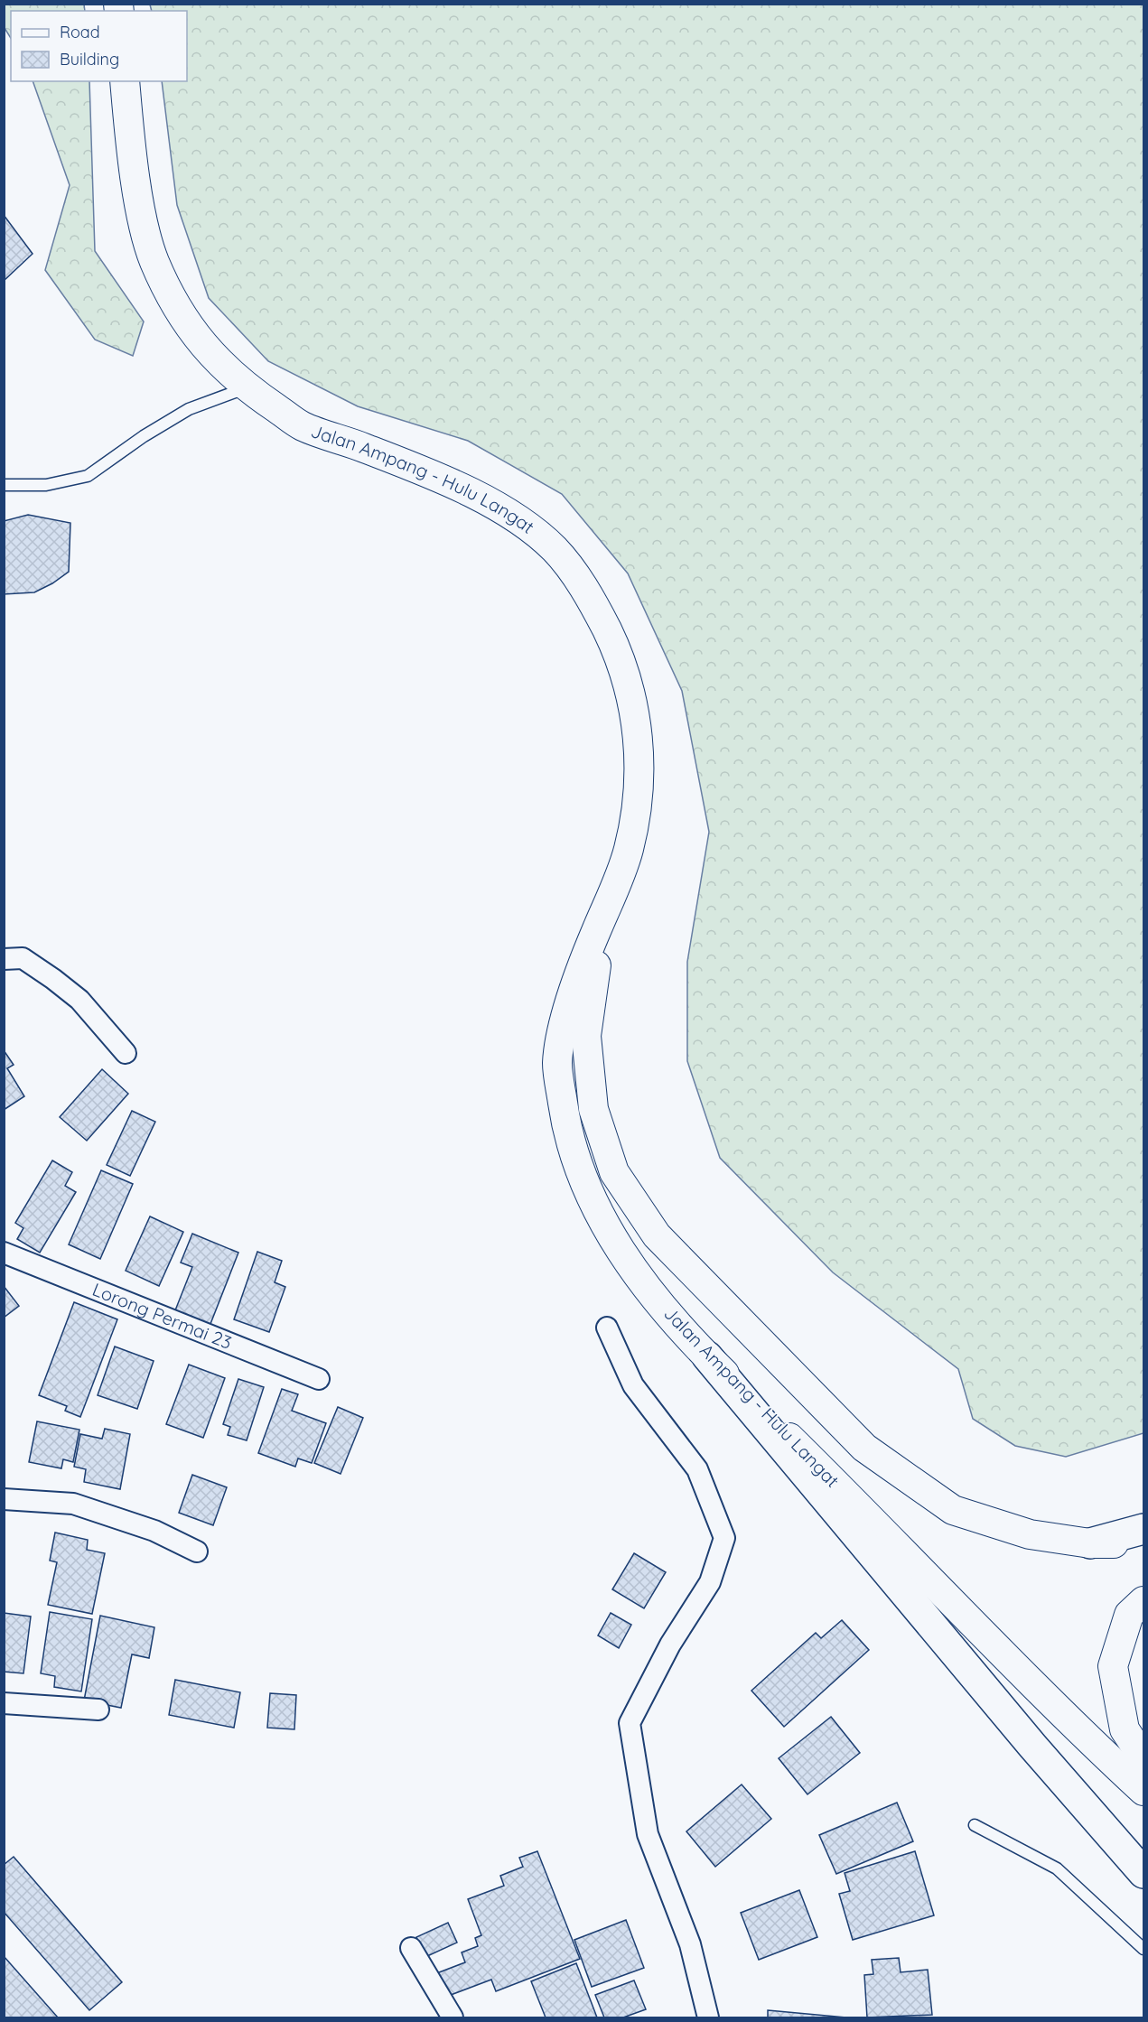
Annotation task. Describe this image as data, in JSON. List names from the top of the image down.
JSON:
{
  "streets": {
    "street": ["Jalan Ampang - Hulu Langat", "Lorong Permai 23"]
  },
  "legend": ["Road", "Building"]
}
